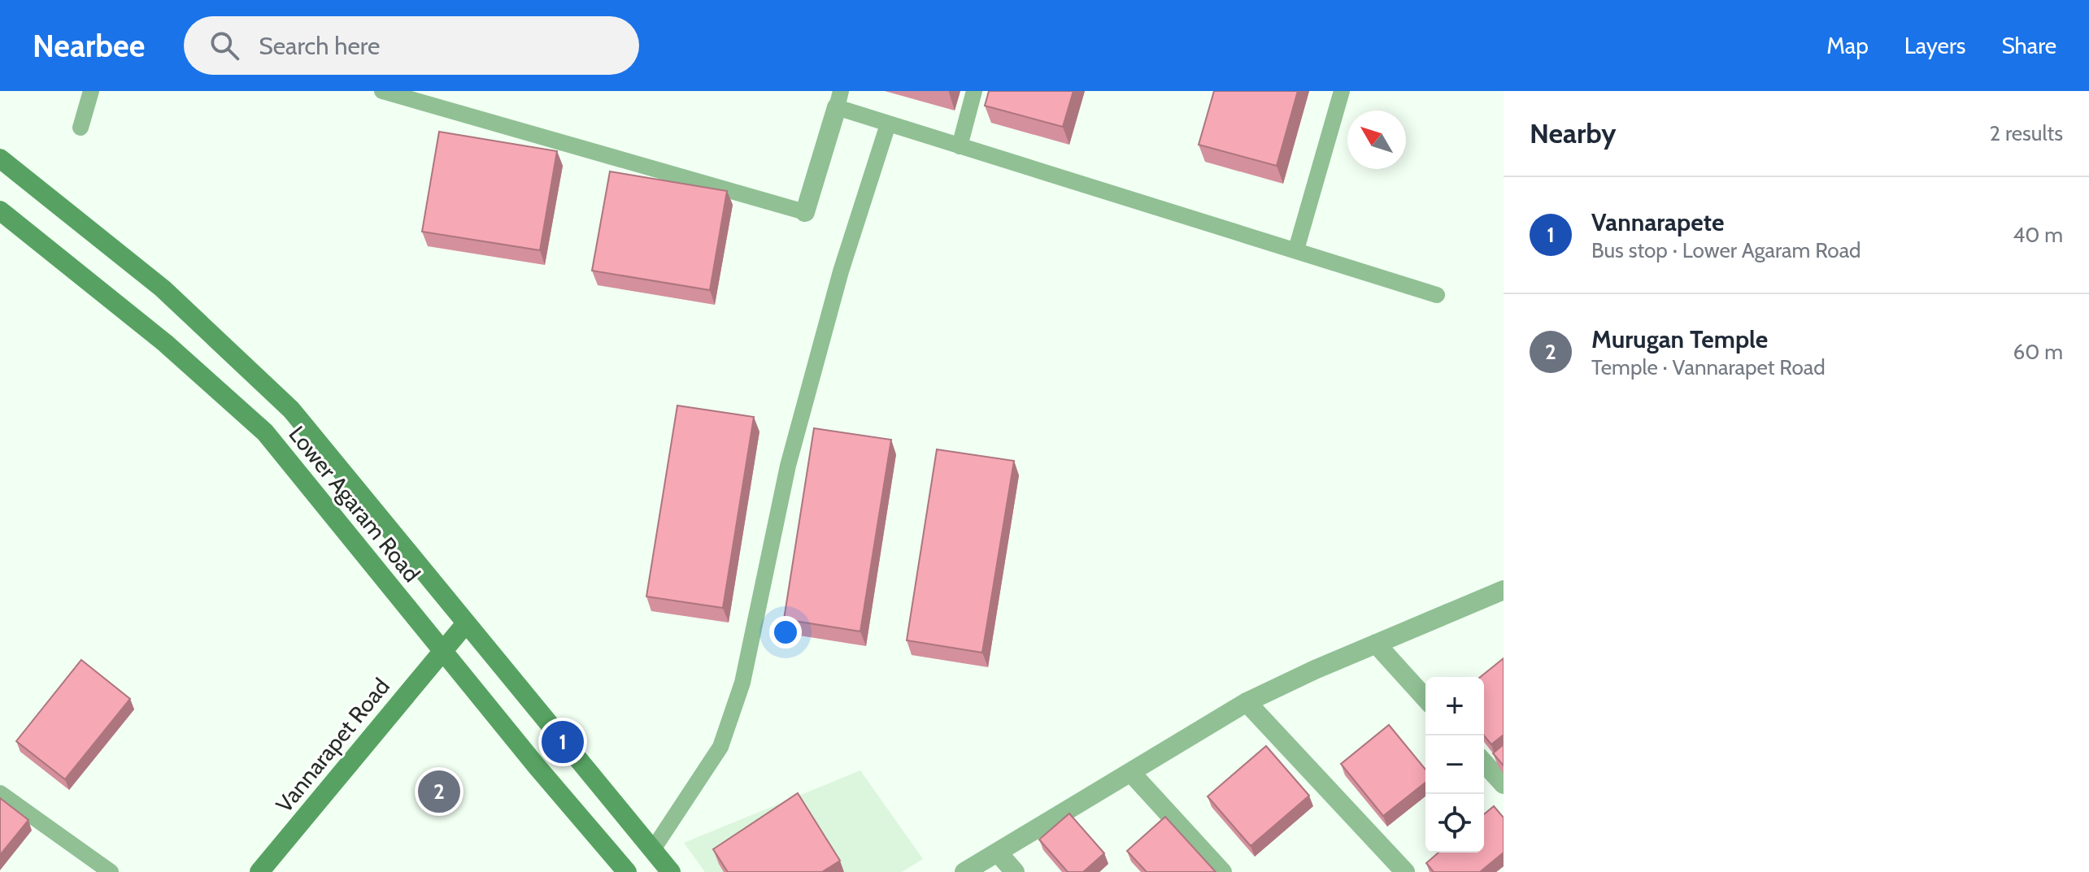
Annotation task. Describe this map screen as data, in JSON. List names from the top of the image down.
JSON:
{
  "streets": {
    "main road": ["Lower Agaram Road", "Vannarapet Road"]
  },
  "crossings": [
    ["Lower Agaram Road", "Vannarapet Road"]
  ],
  "north": "top left",
  "page": {
    "header": "Nearbee",
    "search": "Search here",
    "nav": ["Map", "Layers", "Share"],
    "heading": ["Nearby", "2 results"],
    "list": [
      {
        "mark": "1",
        "name": "Vannarapete",
        "note": "Bus stop · Lower Agaram Road",
        "value": "40 m"
      },
      {
        "mark": "2",
        "name": "Murugan Temple",
        "note": "Temple · Vannarapet Road",
        "value": "60 m"
      }
    ],
    "map_buttons": ["+", "−"],
    "pins": ["1", "2"]
  }
}
